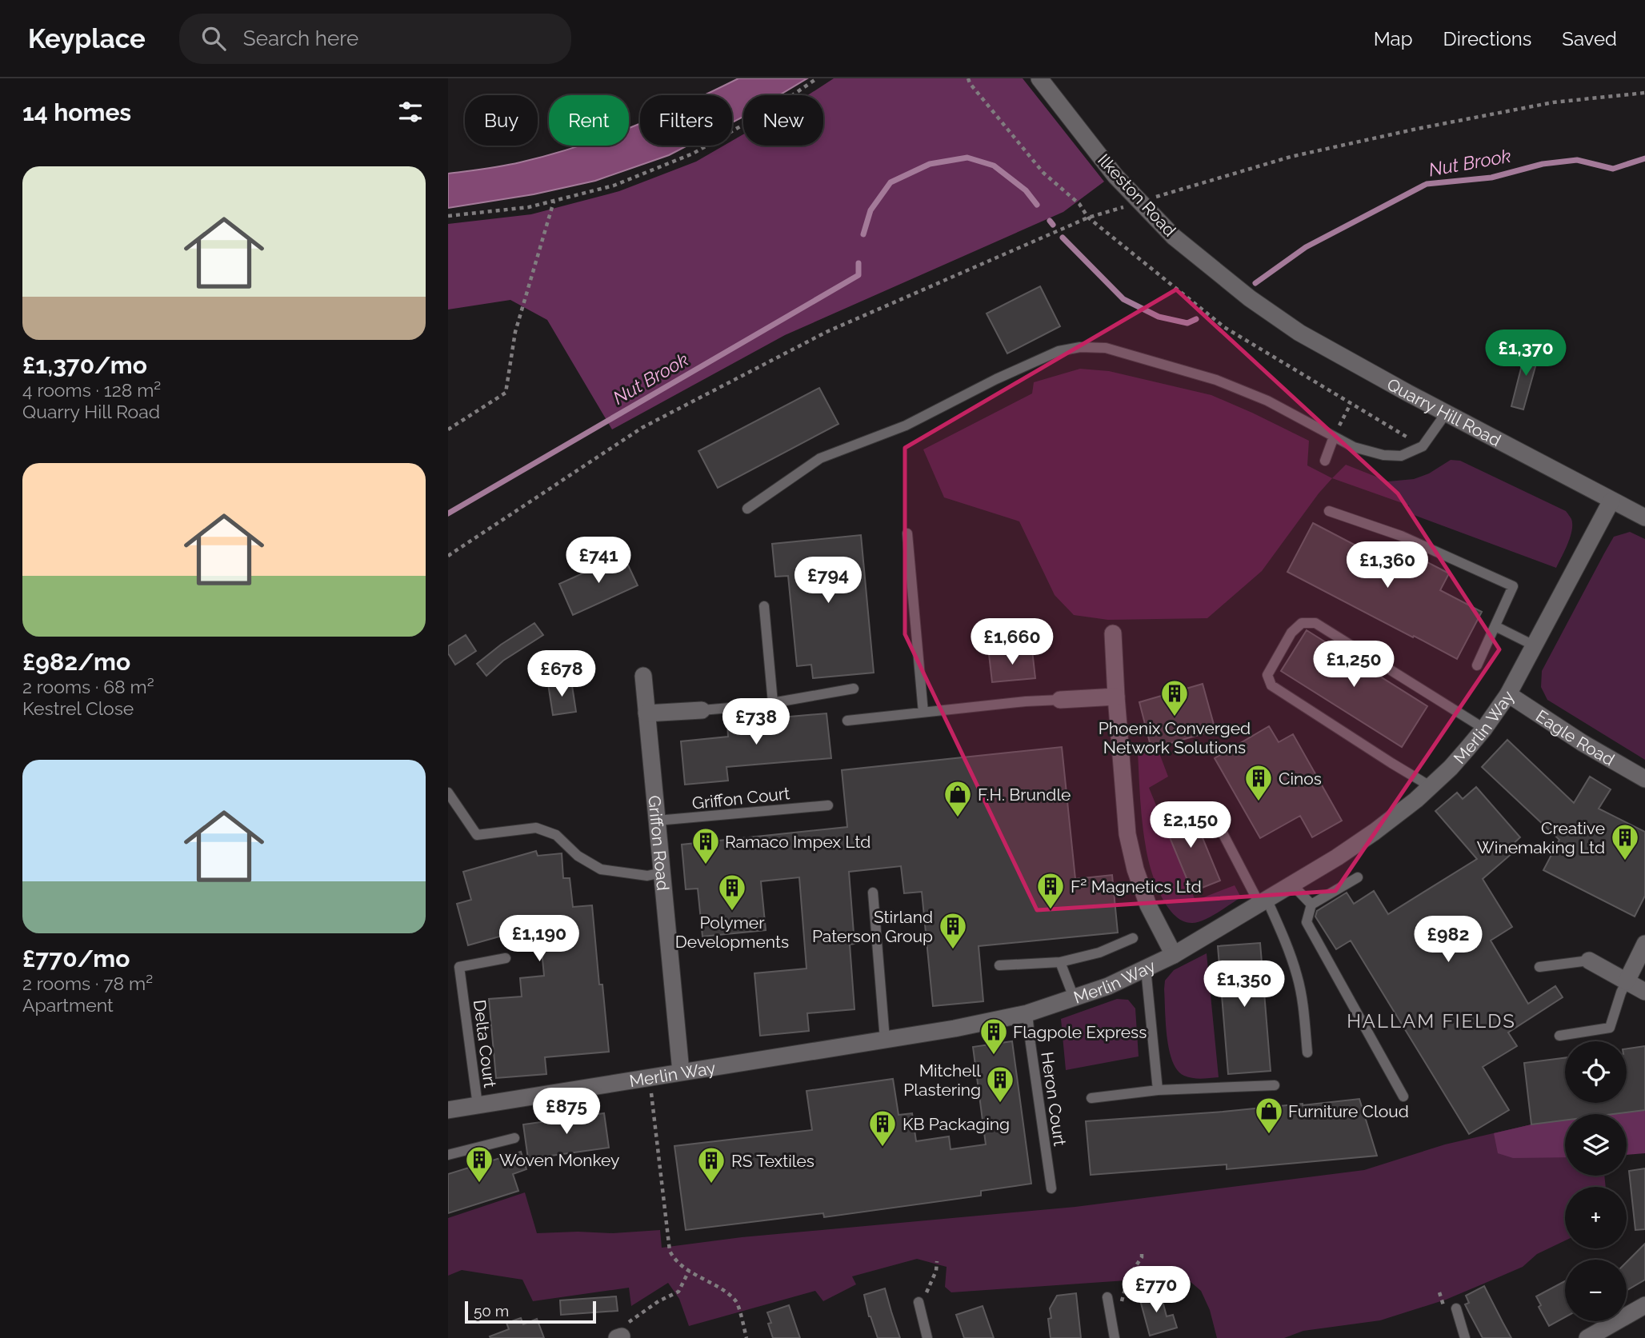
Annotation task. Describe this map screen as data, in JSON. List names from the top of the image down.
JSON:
{
  "streets": {
    "street": [
      "Ilkeston Road",
      "Quarry Hill Road",
      "Merlin Way",
      "Eagle Road",
      "Griffon Road"
    ],
    "lane": ["Griffon Court", "Delta Court", "Heron Court"]
  },
  "crossings": [
    ["Ilkeston Road", "Quarry Hill Road"],
    ["Quarry Hill Road", "Merlin Way"],
    ["Merlin Way", "Eagle Road"],
    ["Merlin Way", "Griffon Road"],
    ["Merlin Way", "Delta Court"],
    ["Merlin Way", "Heron Court"],
    ["Griffon Court", "Griffon Road"]
  ],
  "districts": ["HALLAM FIELDS"],
  "water": ["Nut Brook"],
  "places": {
    "building": [
      "Phoenix Converged Network Solutions",
      "Cinos",
      "Creative Winemaking Ltd",
      "Ramaco Impex Ltd",
      "F² Magnetics Ltd",
      "Polymer Developments",
      "Stirland Paterson Group",
      "Flagpole Express",
      "Mitchell Plastering",
      "KB Packaging",
      "Woven Monkey",
      "RS Textiles"
    ],
    "shop": ["F.H. Brundle", "Furniture Cloud"]
  },
  "scale_bar": "50 m",
  "page": {
    "header": "Keyplace",
    "search": "Search here",
    "nav": ["Map", "Directions", "Saved"],
    "heading": "14 homes",
    "chip": [
      "Buy",
      "Rent",
      "Filters",
      "New"
    ],
    "list": [
      {
        "name": "£1,370/mo",
        "note": "4 rooms · 128 m² · Quarry Hill Road"
      },
      {
        "name": "£982/mo",
        "note": "2 rooms · 68 m² · Kestrel Close"
      },
      {
        "name": "£770/mo",
        "note": "2 rooms · 78 m² · Apartment"
      }
    ],
    "price": [
      "£1,370",
      "£741",
      "£1,360",
      "£794",
      "£1,660",
      "£1,250",
      "£678",
      "£738",
      "£2,150",
      "£1,190",
      "£982",
      "£1,350",
      "£875",
      "£770"
    ],
    "map_buttons": ["+", "−"],
    "scale": "50 m"
  }
}
